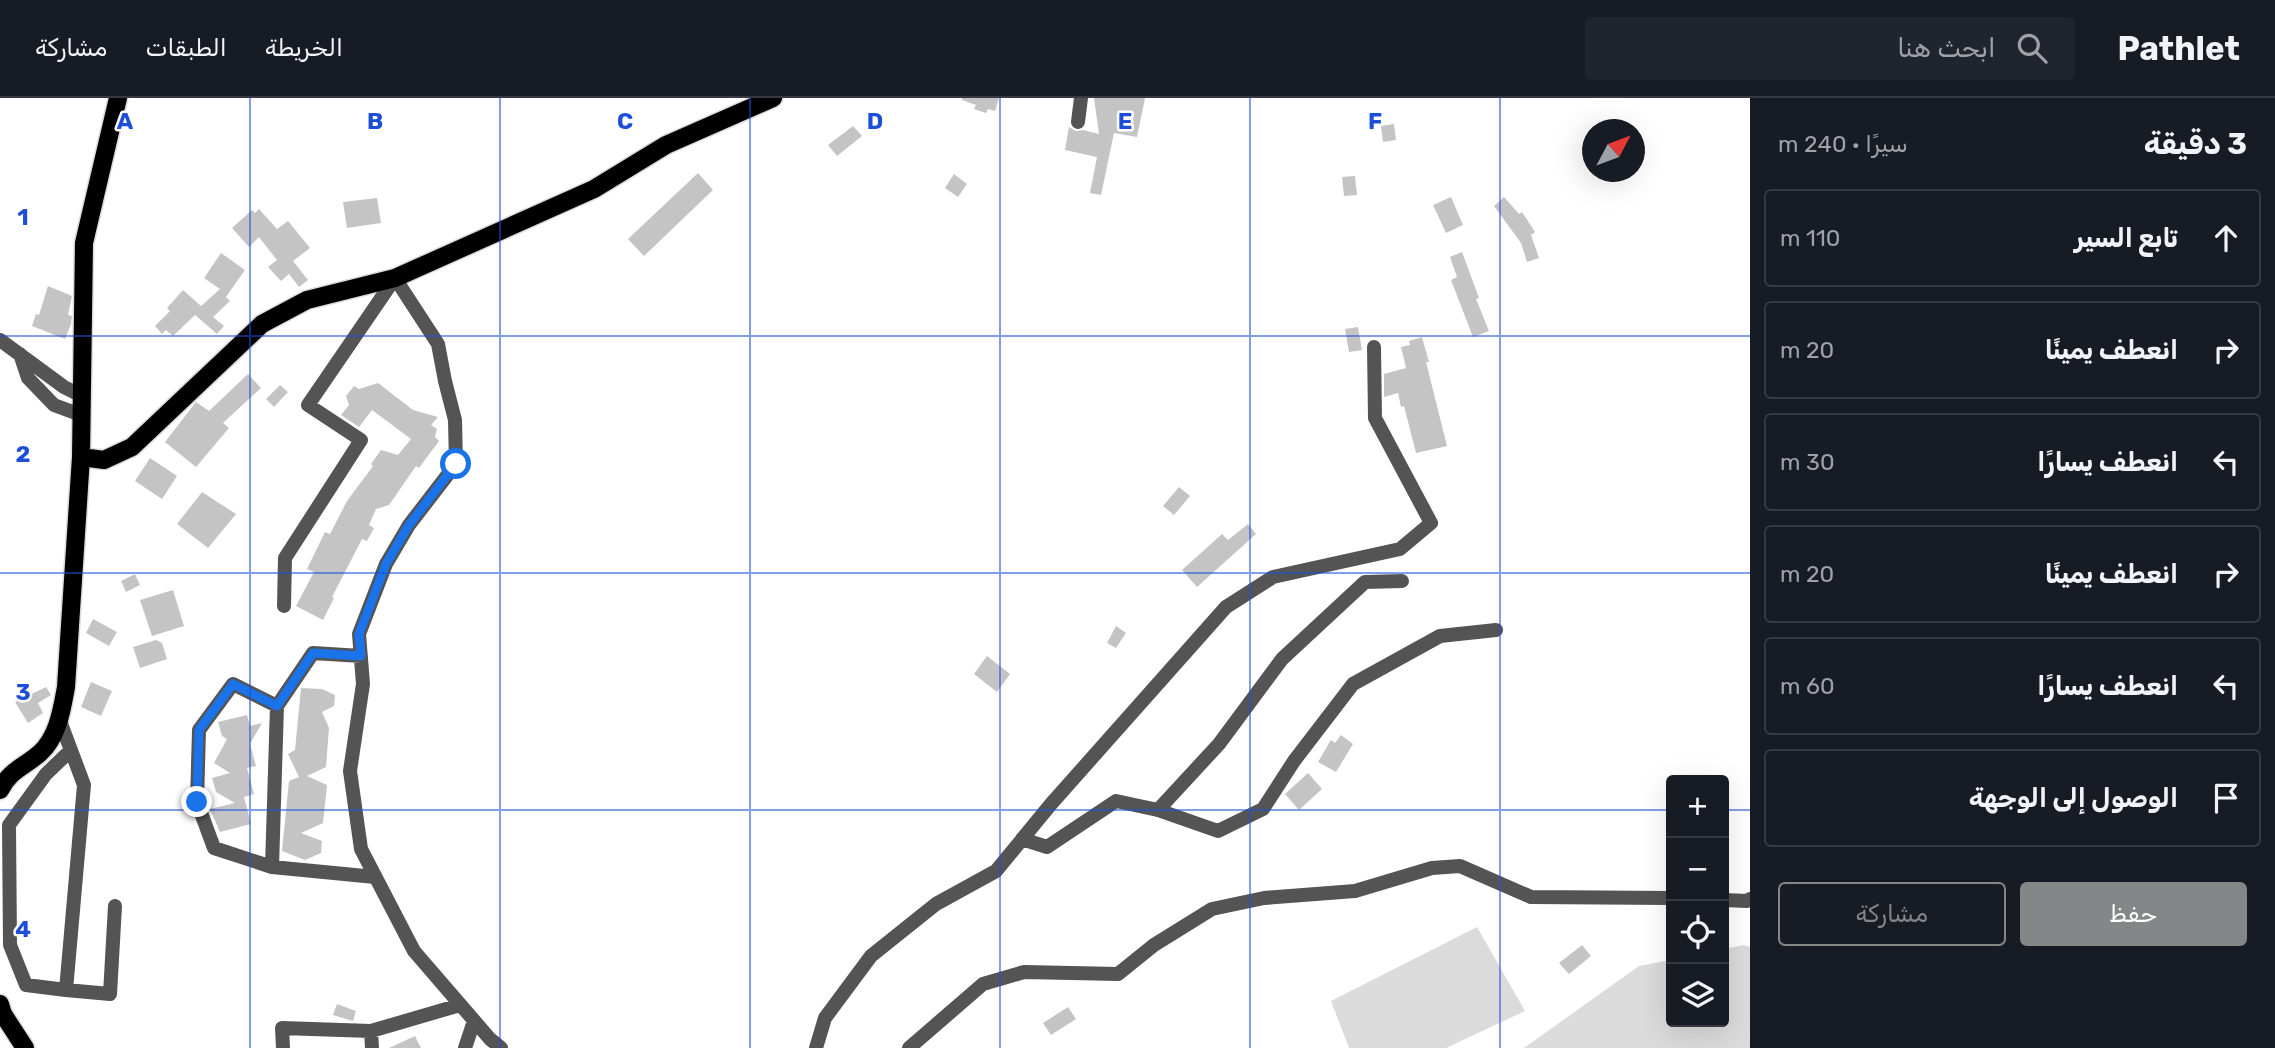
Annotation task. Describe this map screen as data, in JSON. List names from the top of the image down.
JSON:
{
  "north": "top right",
  "page": {
    "header": "Pathlet",
    "search": "ابحث هنا",
    "nav": ["الخريطة", "الطبقات", "مشاركة"],
    "heading": ["3 دقيقة", "سيرًا · 240 m"],
    "list": [
      ["تابع السير", "110 m"],
      ["انعطف يمينًا", "20 m"],
      ["انعطف يسارًا", "30 m"],
      ["انعطف يمينًا", "20 m"],
      ["انعطف يسارًا", "60 m"],
      "الوصول إلى الوجهة"
    ],
    "map_buttons": ["+", "−"],
    "buttons": ["حفظ", "مشاركة"]
  },
  "grid": {
    "columns": [
      "A",
      "B",
      "C",
      "D",
      "E",
      "F"
    ],
    "rows": [
      "1",
      "2",
      "3",
      "4"
    ]
  }
}
